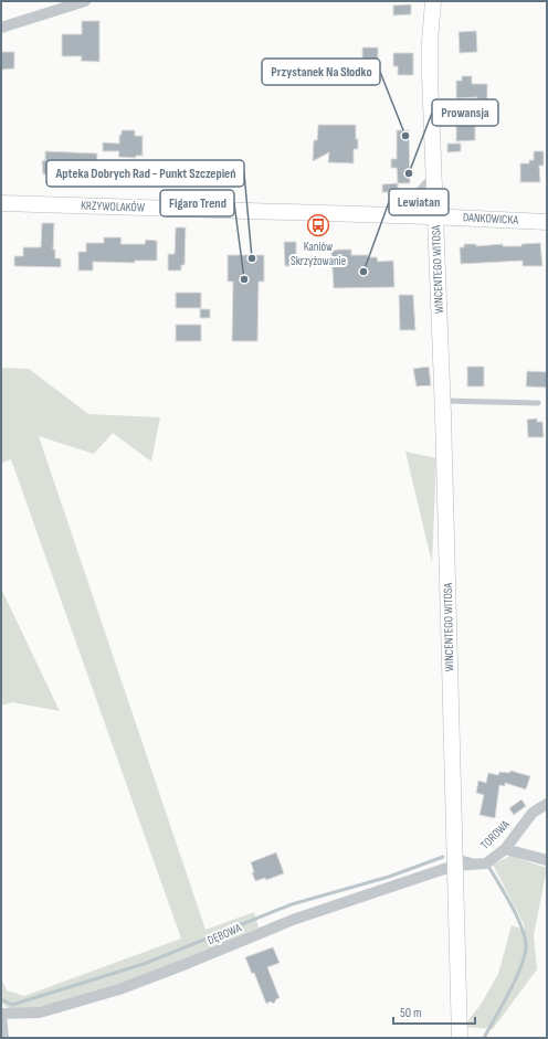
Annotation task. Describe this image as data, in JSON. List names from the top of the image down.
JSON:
{
  "streets": {
    "street": [
      "KRZYWOLAKÓW",
      "DANKOWICKA",
      "WINCENTEGO WITOSA",
      "TOROWA",
      "DĘBOWA"
    ]
  },
  "crossings": [
    ["KRZYWOLAKÓW", "DANKOWICKA"],
    ["KRZYWOLAKÓW", "WINCENTEGO WITOSA"],
    ["DANKOWICKA", "WINCENTEGO WITOSA"],
    ["WINCENTEGO WITOSA", "TOROWA"],
    ["WINCENTEGO WITOSA", "DĘBOWA"],
    ["TOROWA", "DĘBOWA"]
  ],
  "places": {
    "other": [
      "Przystanek Na Słodko",
      "Prowansja",
      "Apteka Dobrych Rad - Punkt Szczepień",
      "Lewiatan",
      "Figaro Trend"
    ],
    "bus stop": ["Kaniów Skrzyżowanie"]
  },
  "scale_bar": "50 m"
}
